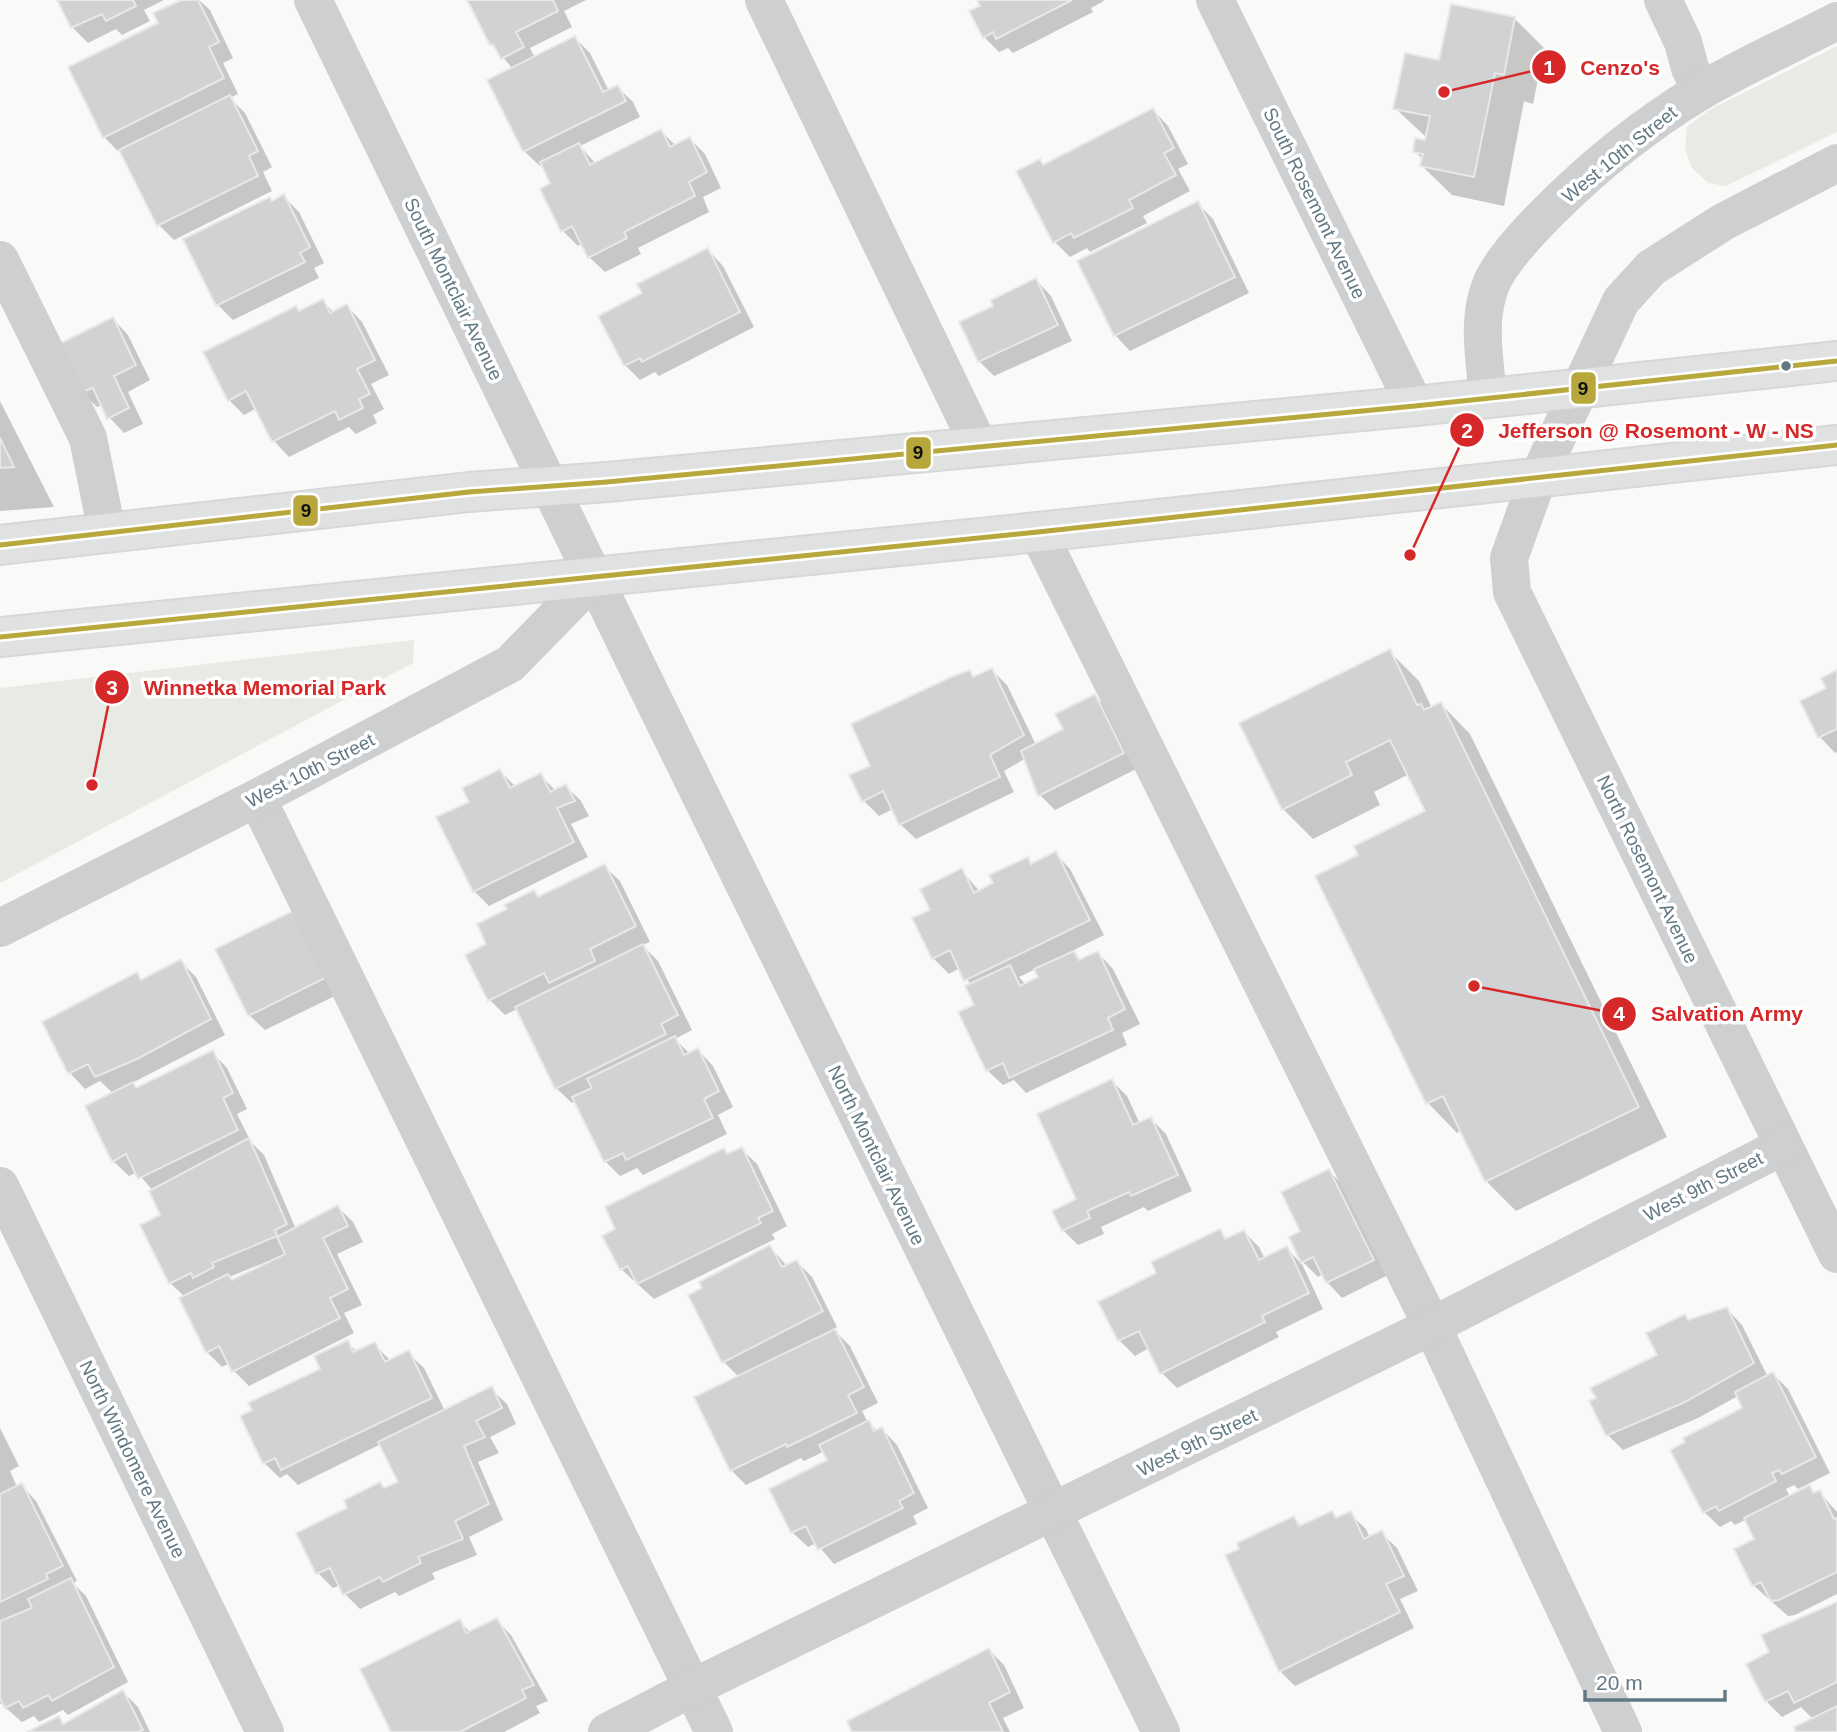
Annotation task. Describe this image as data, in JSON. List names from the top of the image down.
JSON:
{
  "streets": {
    "street": [
      "West 10th Street",
      "South Rosemont Avenue",
      "South Montclair Avenue",
      "North Rosemont Avenue",
      "North Montclair Avenue",
      "West 9th Street",
      "North Windomere Avenue"
    ]
  },
  "crossings": [
    ["West 10th Street", "South Montclair Avenue"],
    ["West 10th Street", "North Montclair Avenue"],
    ["South Montclair Avenue", "North Montclair Avenue"],
    ["North Rosemont Avenue", "West 9th Street"],
    ["North Montclair Avenue", "West 9th Street"]
  ],
  "places": [
    "Cenzo's",
    "Jefferson @ Rosemont - W - NS",
    "Winnetka Memorial Park",
    "Salvation Army"
  ],
  "lines": ["transit line 9"],
  "scale_bar": "20 m"
}
